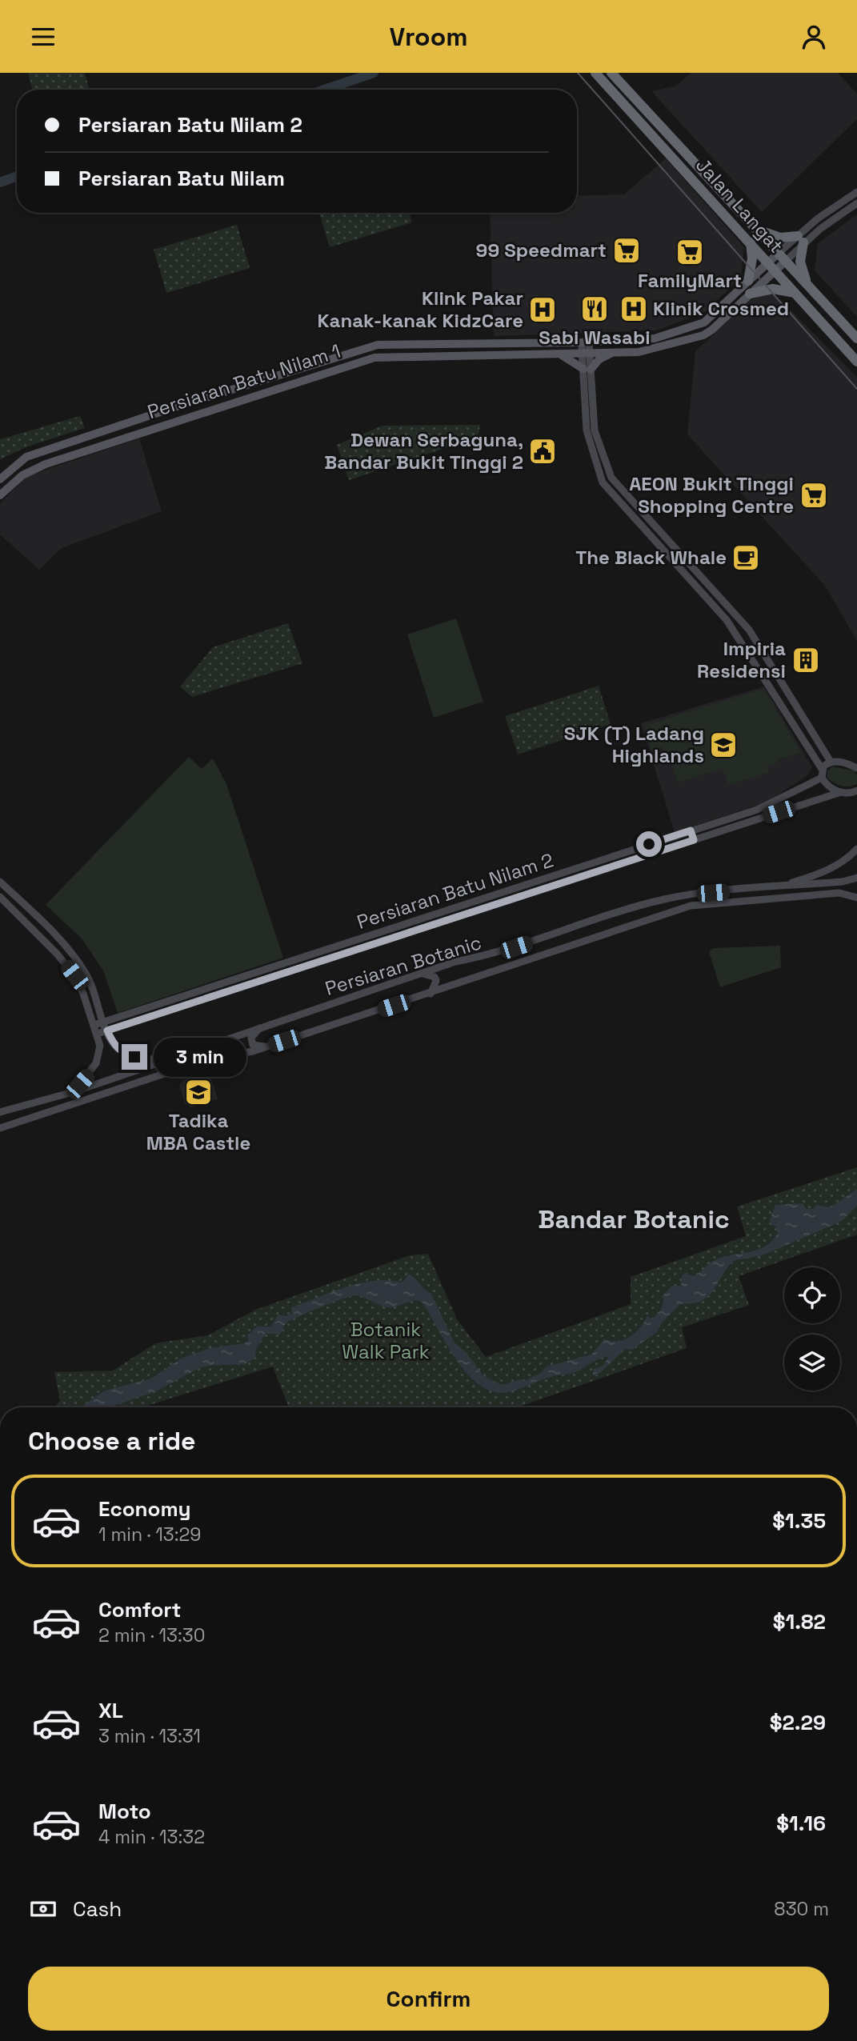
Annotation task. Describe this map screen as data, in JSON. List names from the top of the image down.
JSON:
{
  "streets": {
    "highway": ["Jalan Langat"],
    "main road": ["Persiaran Batu Nilam 1", "Persiaran Batu Nilam 2", "Persiaran Botanic"]
  },
  "crossings": [
    ["Jalan Langat", "Persiaran Batu Nilam 1"]
  ],
  "districts": ["Bandar Botanic"],
  "parks": ["Botanik Walk Park"],
  "places": {
    "supermarket": ["99 Speedmart", "FamilyMart", "AEON Bukit Tinggi Shopping Centre"],
    "restaurant": ["Sabi Wasabi"],
    "hospital": ["Klinik Crosmed", "Klink Pakar Kanak-kanak KidzCare"],
    "public building": ["Dewan Serbaguna, Bandar Bukit Tinggi 2"],
    "cafe": ["The Black Whale"],
    "building": ["Impiria Residensi"],
    "school or university": ["SJK (T) Ladang Highlands", "Tadika MBA Castle"]
  },
  "page": {
    "header": "Vroom",
    "banner": ["Persiaran Batu Nilam 2", "Persiaran Batu Nilam"],
    "bubble": "3 min",
    "heading": "Choose a ride",
    "list": [
      {
        "name": "Economy",
        "note": "1 min · 13:29",
        "value": "$1.35"
      },
      {
        "name": "Comfort",
        "note": "2 min · 13:30",
        "value": "$1.82"
      },
      {
        "name": "XL",
        "note": "3 min · 13:31",
        "value": "$2.29"
      },
      {
        "name": "Moto",
        "note": "4 min · 13:32",
        "value": "$1.16"
      }
    ],
    "pay": ["Cash", "830 m"],
    "buttons": "Confirm"
  }
}
